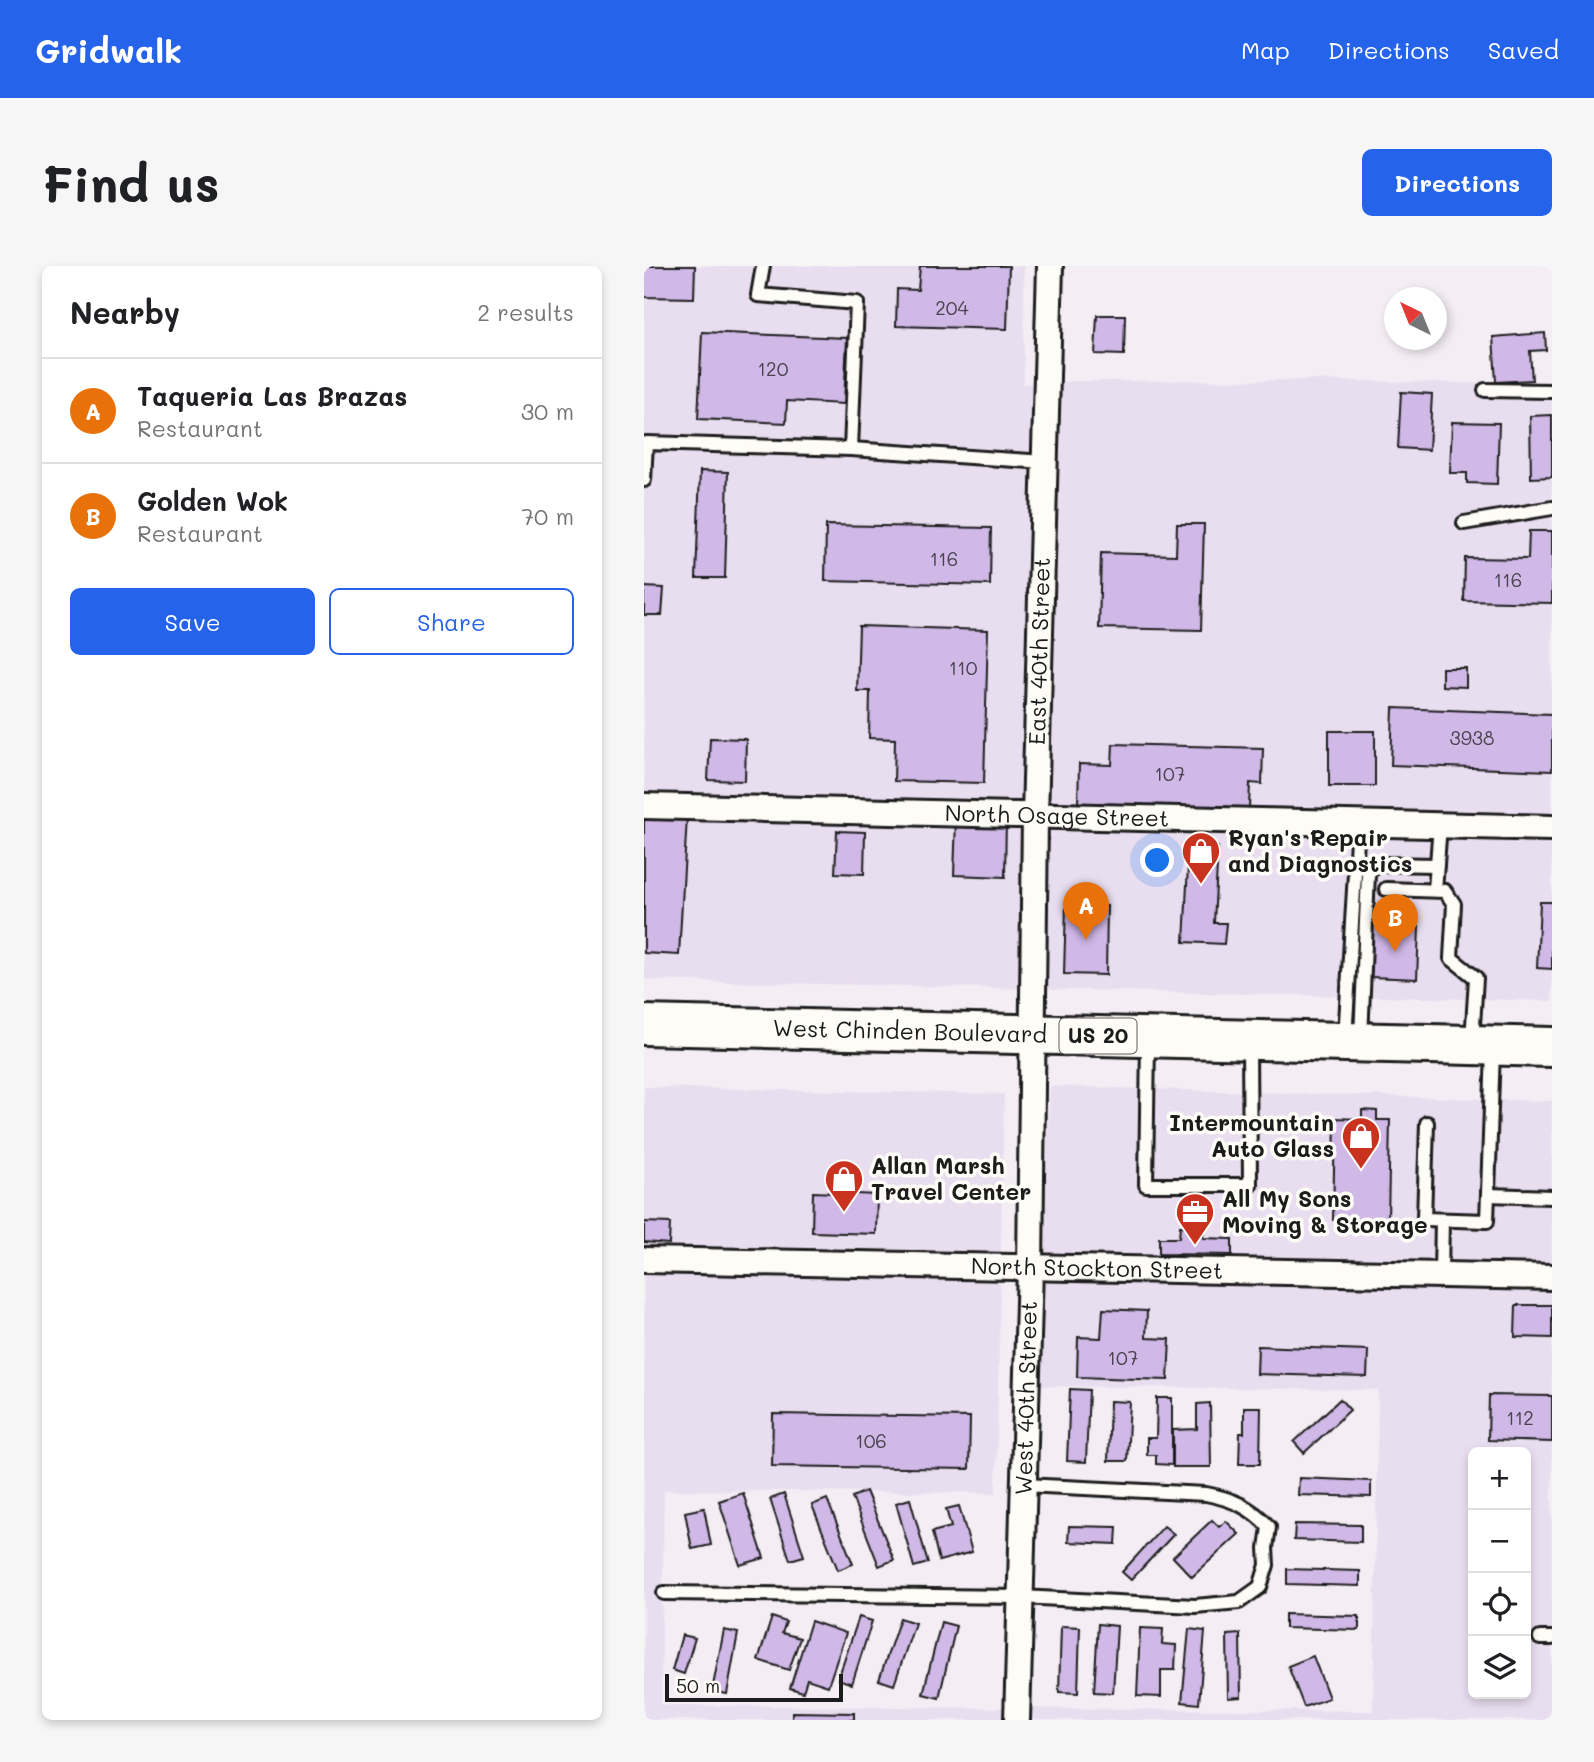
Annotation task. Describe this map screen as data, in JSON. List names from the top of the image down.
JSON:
{
  "streets": {
    "main road": ["West Chinden Boulevard", "US 20"],
    "street": [
      "East 40th Street",
      "North Osage Street",
      "North Stockton Street",
      "West 40th Street"
    ]
  },
  "crossings": [
    ["East 40th Street", "North Osage Street"],
    ["East 40th Street", "West Chinden Boulevard"],
    ["East 40th Street", "West 40th Street"],
    ["West Chinden Boulevard", "West 40th Street"],
    ["North Stockton Street", "West 40th Street"]
  ],
  "places": {
    "shop": ["Ryan's Repair and Diagnostics", "Intermountain Auto Glass", "Allan Marsh Travel Center"],
    "office": ["All My Sons Moving & Storage"]
  },
  "house_numbers": [
    "204",
    "120",
    "116",
    "116",
    "110",
    "3938",
    "107",
    "107",
    "112",
    "106"
  ],
  "scale_bar": "50 m",
  "north": "top left",
  "page": {
    "header": "Gridwalk",
    "nav": ["Map", "Directions", "Saved"],
    "buttons": [
      "Directions",
      ["Save", "Share"]
    ],
    "title": "Find us",
    "heading": ["Nearby", "2 results"],
    "list": [
      {
        "mark": "A",
        "name": "Taqueria Las Brazas",
        "note": "Restaurant",
        "value": "30 m"
      },
      {
        "mark": "B",
        "name": "Golden Wok",
        "note": "Restaurant",
        "value": "70 m"
      }
    ],
    "pins": ["A", "B"],
    "map_buttons": ["+", "−"],
    "scale": "50 m"
  }
}
